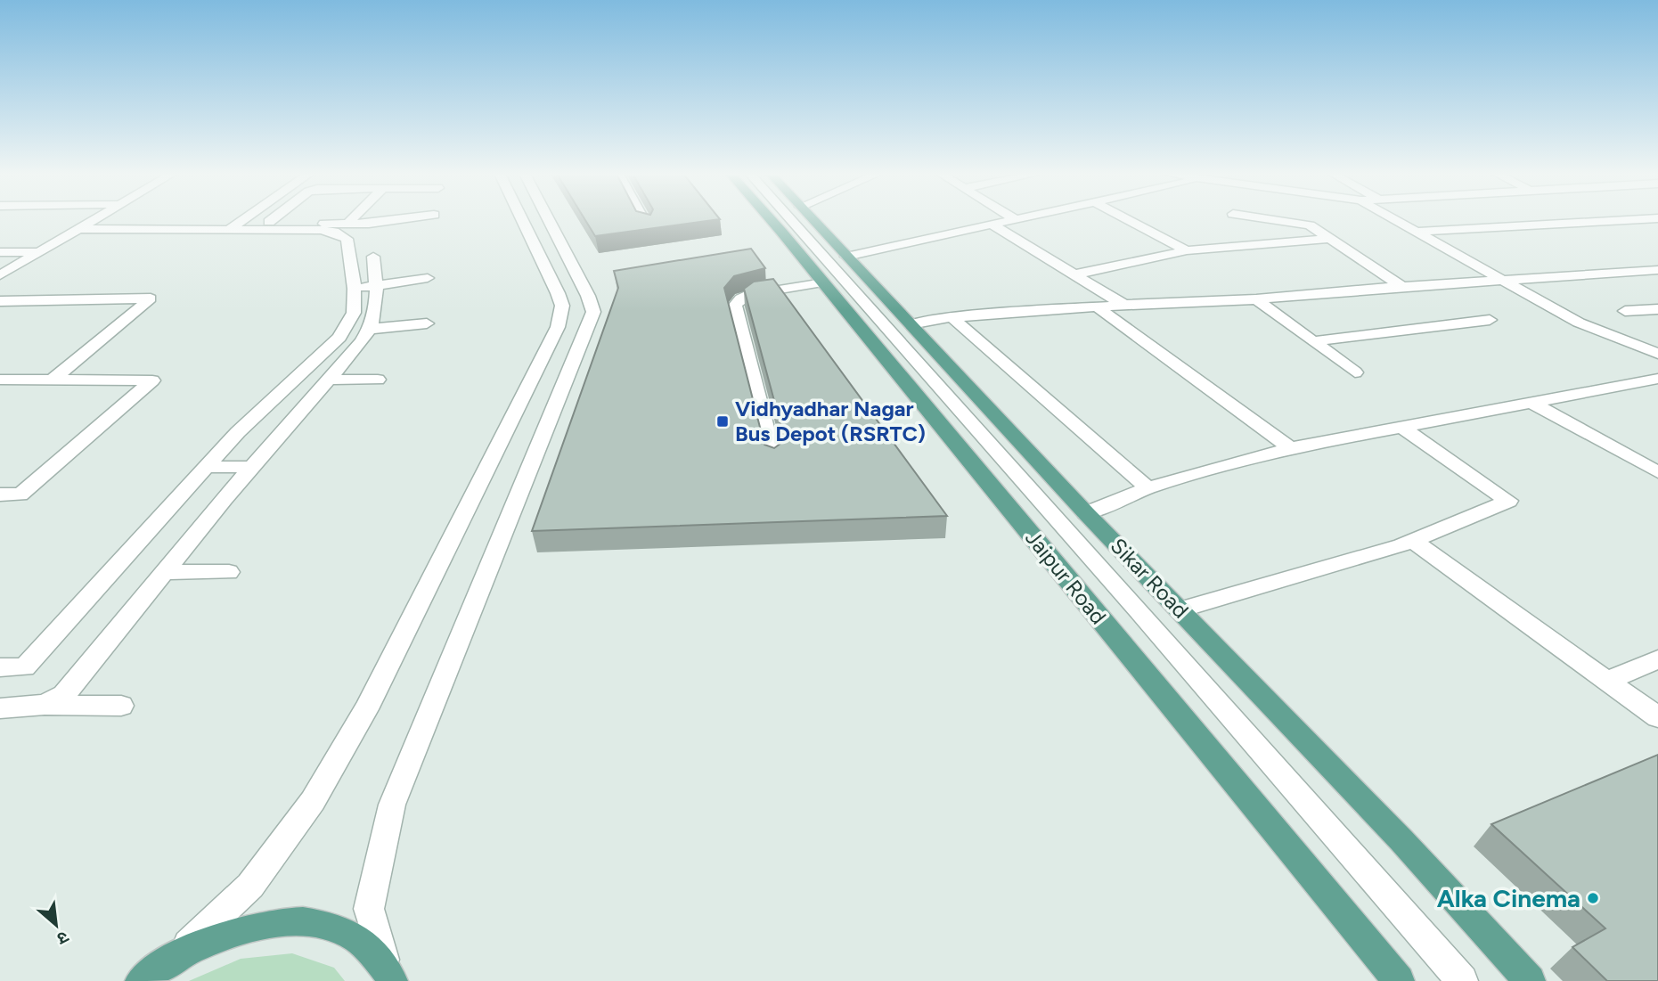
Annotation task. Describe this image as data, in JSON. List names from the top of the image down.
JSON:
{
  "streets": {
    "main road": ["Jaipur Road", "Sikar Road"]
  },
  "places": {
    "transit": ["Vidhyadhar Nagar Bus Depot (RSRTC)"],
    "other": ["Alka Cinema"]
  },
  "north": "bottom right"
}
